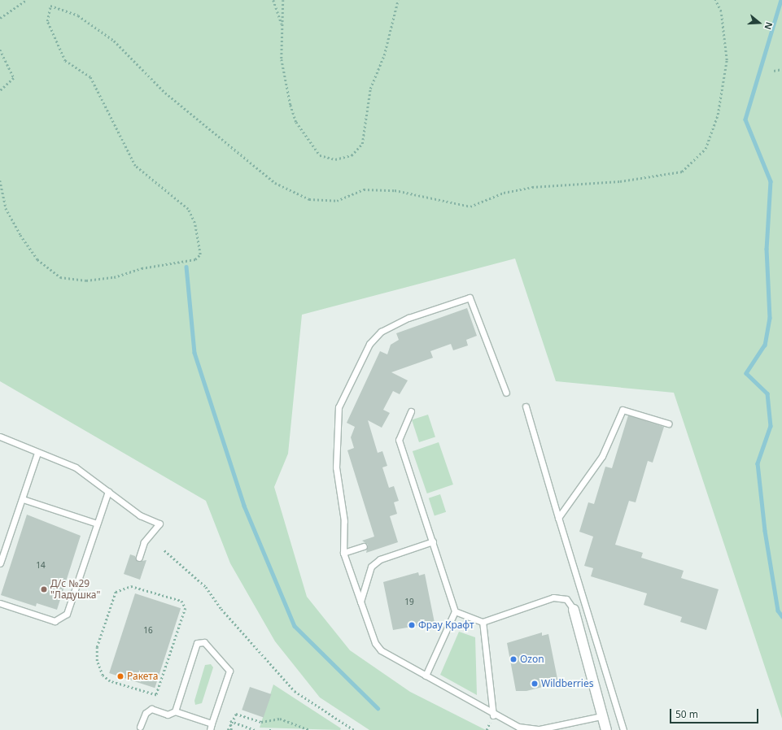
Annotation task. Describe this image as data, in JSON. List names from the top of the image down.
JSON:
{
  "places": [
    "Д/с №29 \"Ладушка\"",
    "Фрау Крафт",
    "Ozon",
    "Ракета",
    "Wildberries"
  ],
  "house_numbers": ["14", "19", "16"],
  "scale_bar": "50 m",
  "north": "right"
}
